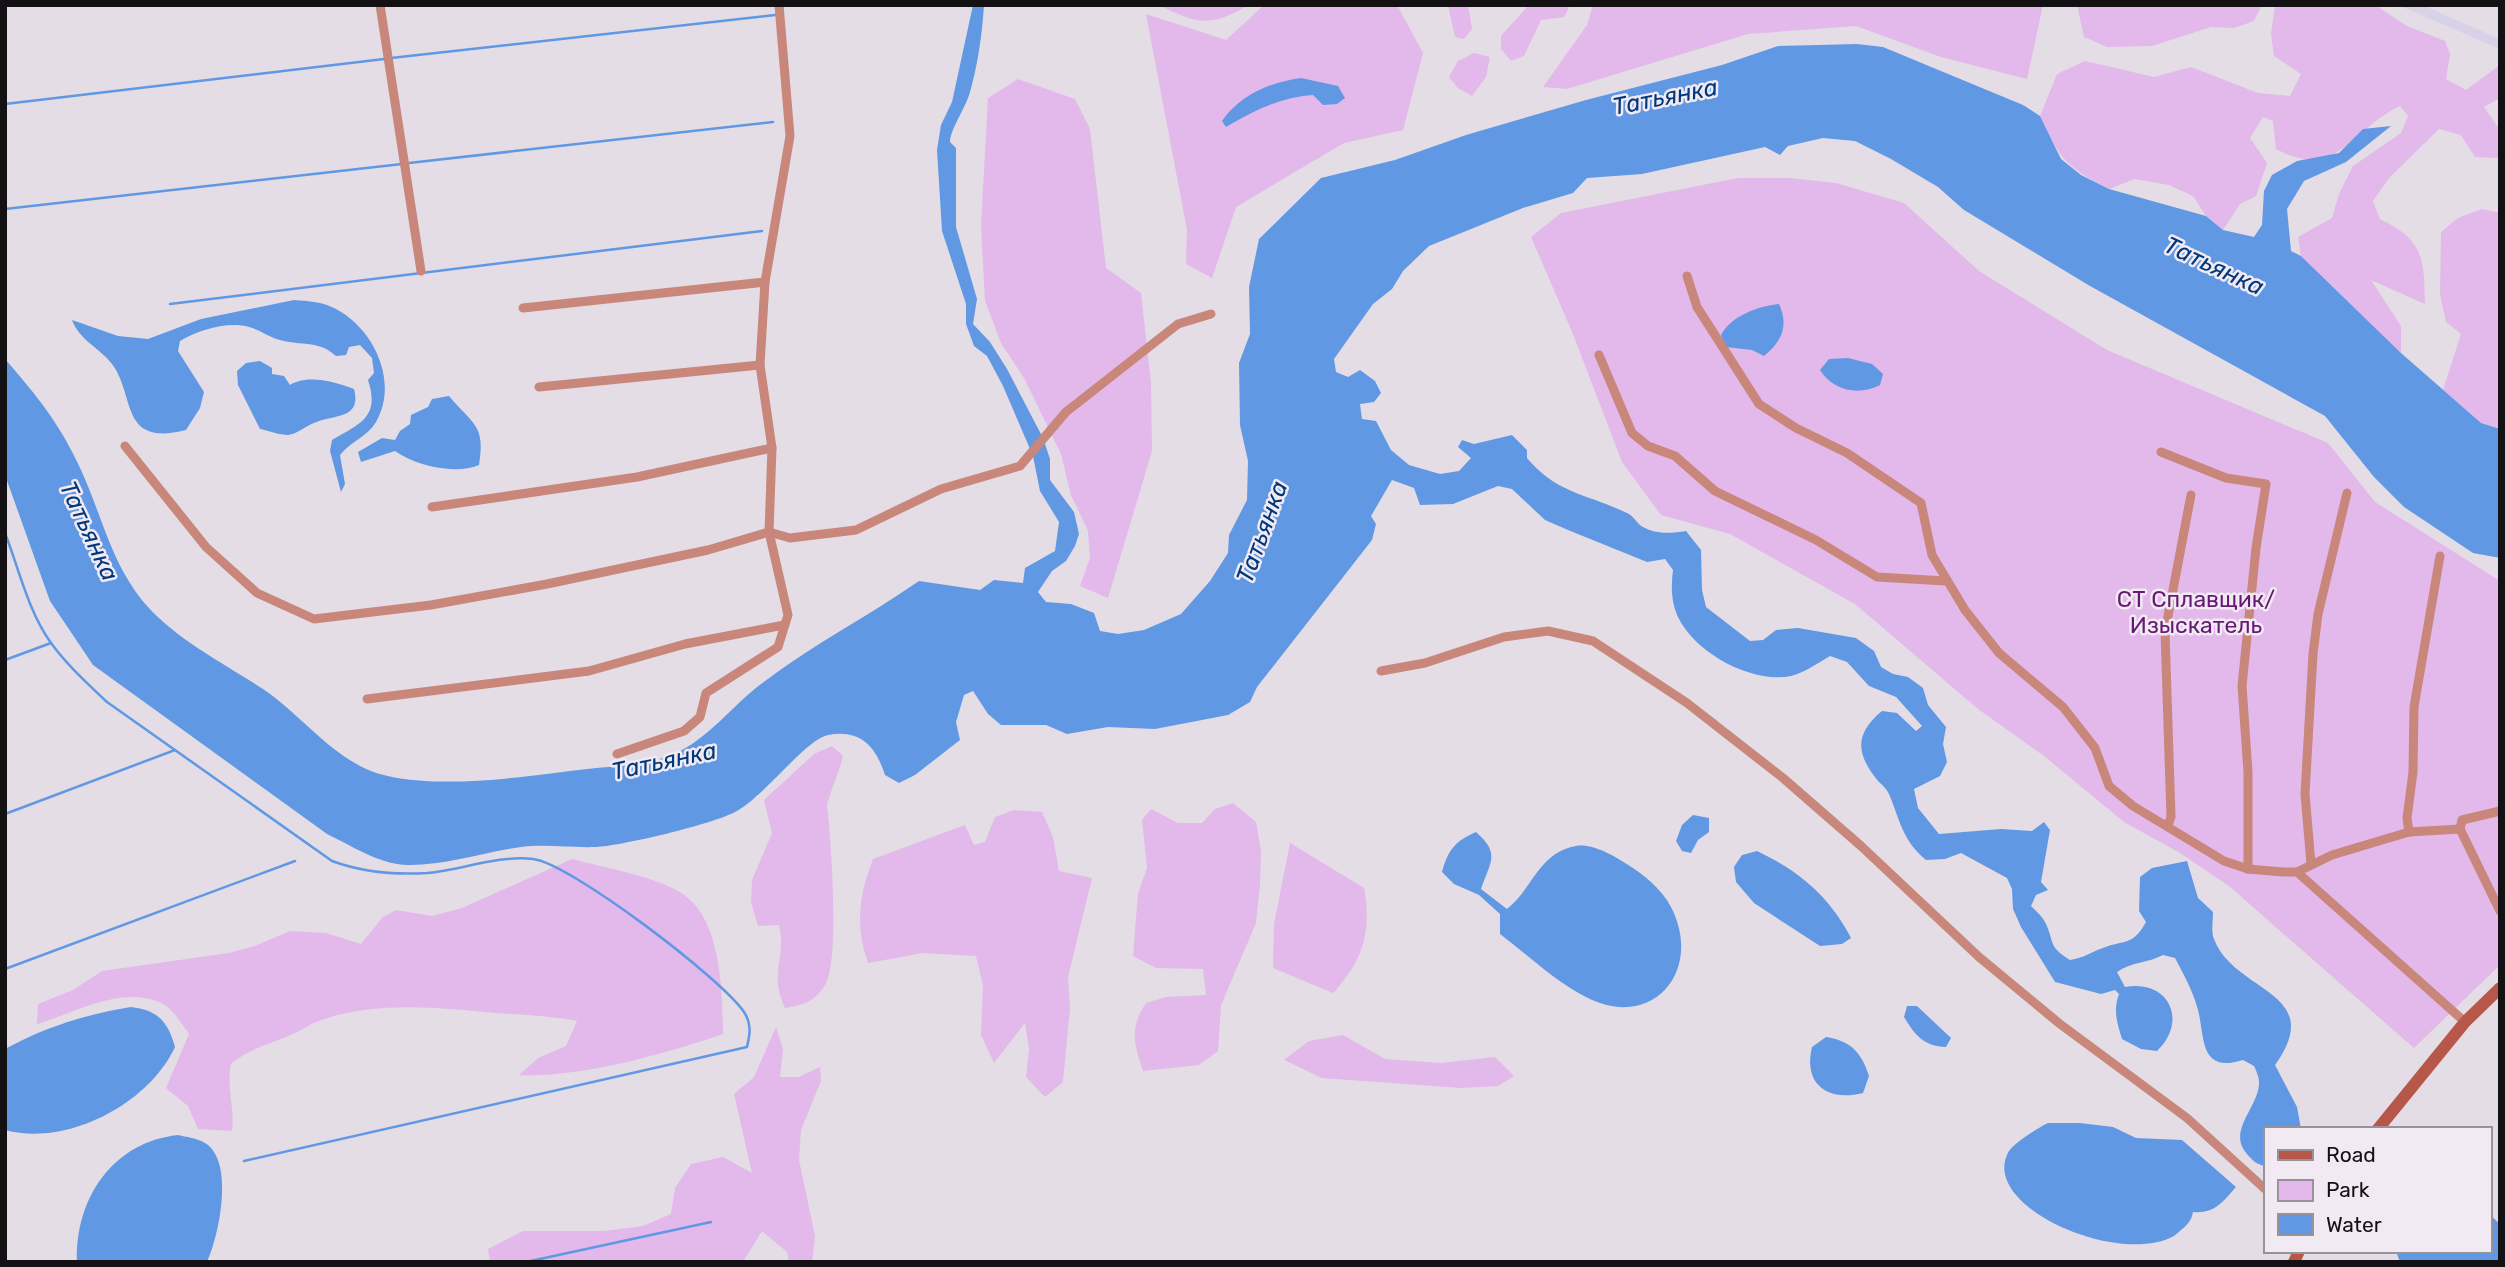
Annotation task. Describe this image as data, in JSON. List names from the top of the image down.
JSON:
{
  "water": ["Татьянка"],
  "parks": ["СТ Сплавщик/ Изыскатель"],
  "legend": ["Road", "Park", "Water"]
}
